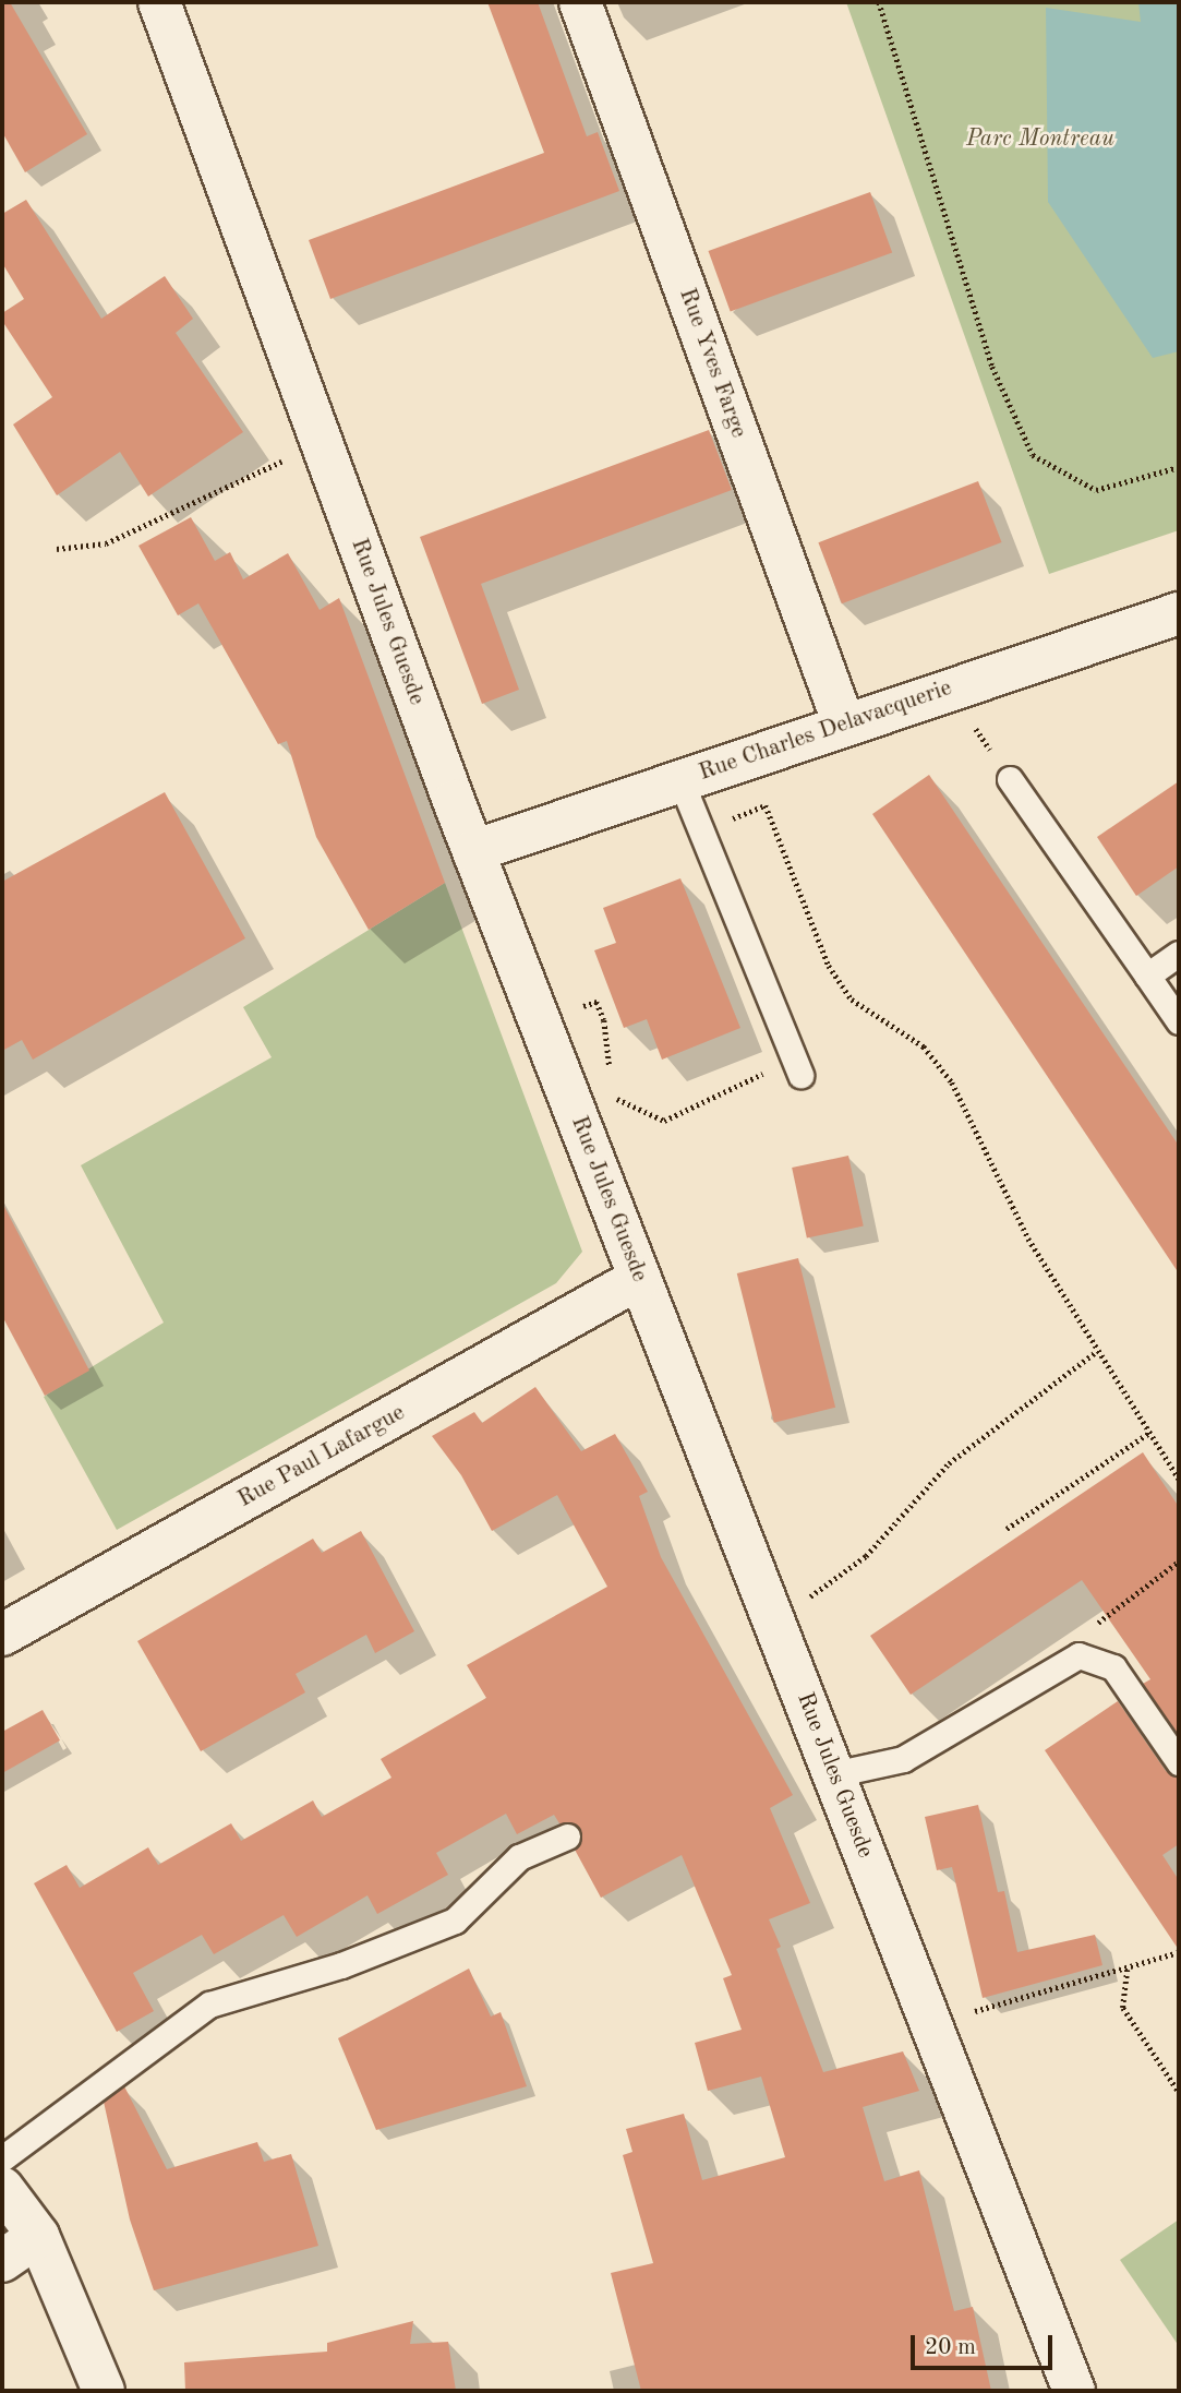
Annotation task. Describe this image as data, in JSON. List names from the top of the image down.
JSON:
{
  "streets": {
    "street": [
      "Rue Yves Farge",
      "Rue Jules Guesde",
      "Rue Charles Delavacquerie",
      "Rue Paul Lafargue"
    ]
  },
  "crossings": [
    ["Rue Yves Farge", "Rue Charles Delavacquerie"],
    ["Rue Jules Guesde", "Rue Charles Delavacquerie"],
    ["Rue Jules Guesde", "Rue Paul Lafargue"]
  ],
  "parks": ["Parc Montreau"],
  "scale_bar": "20 m"
}
